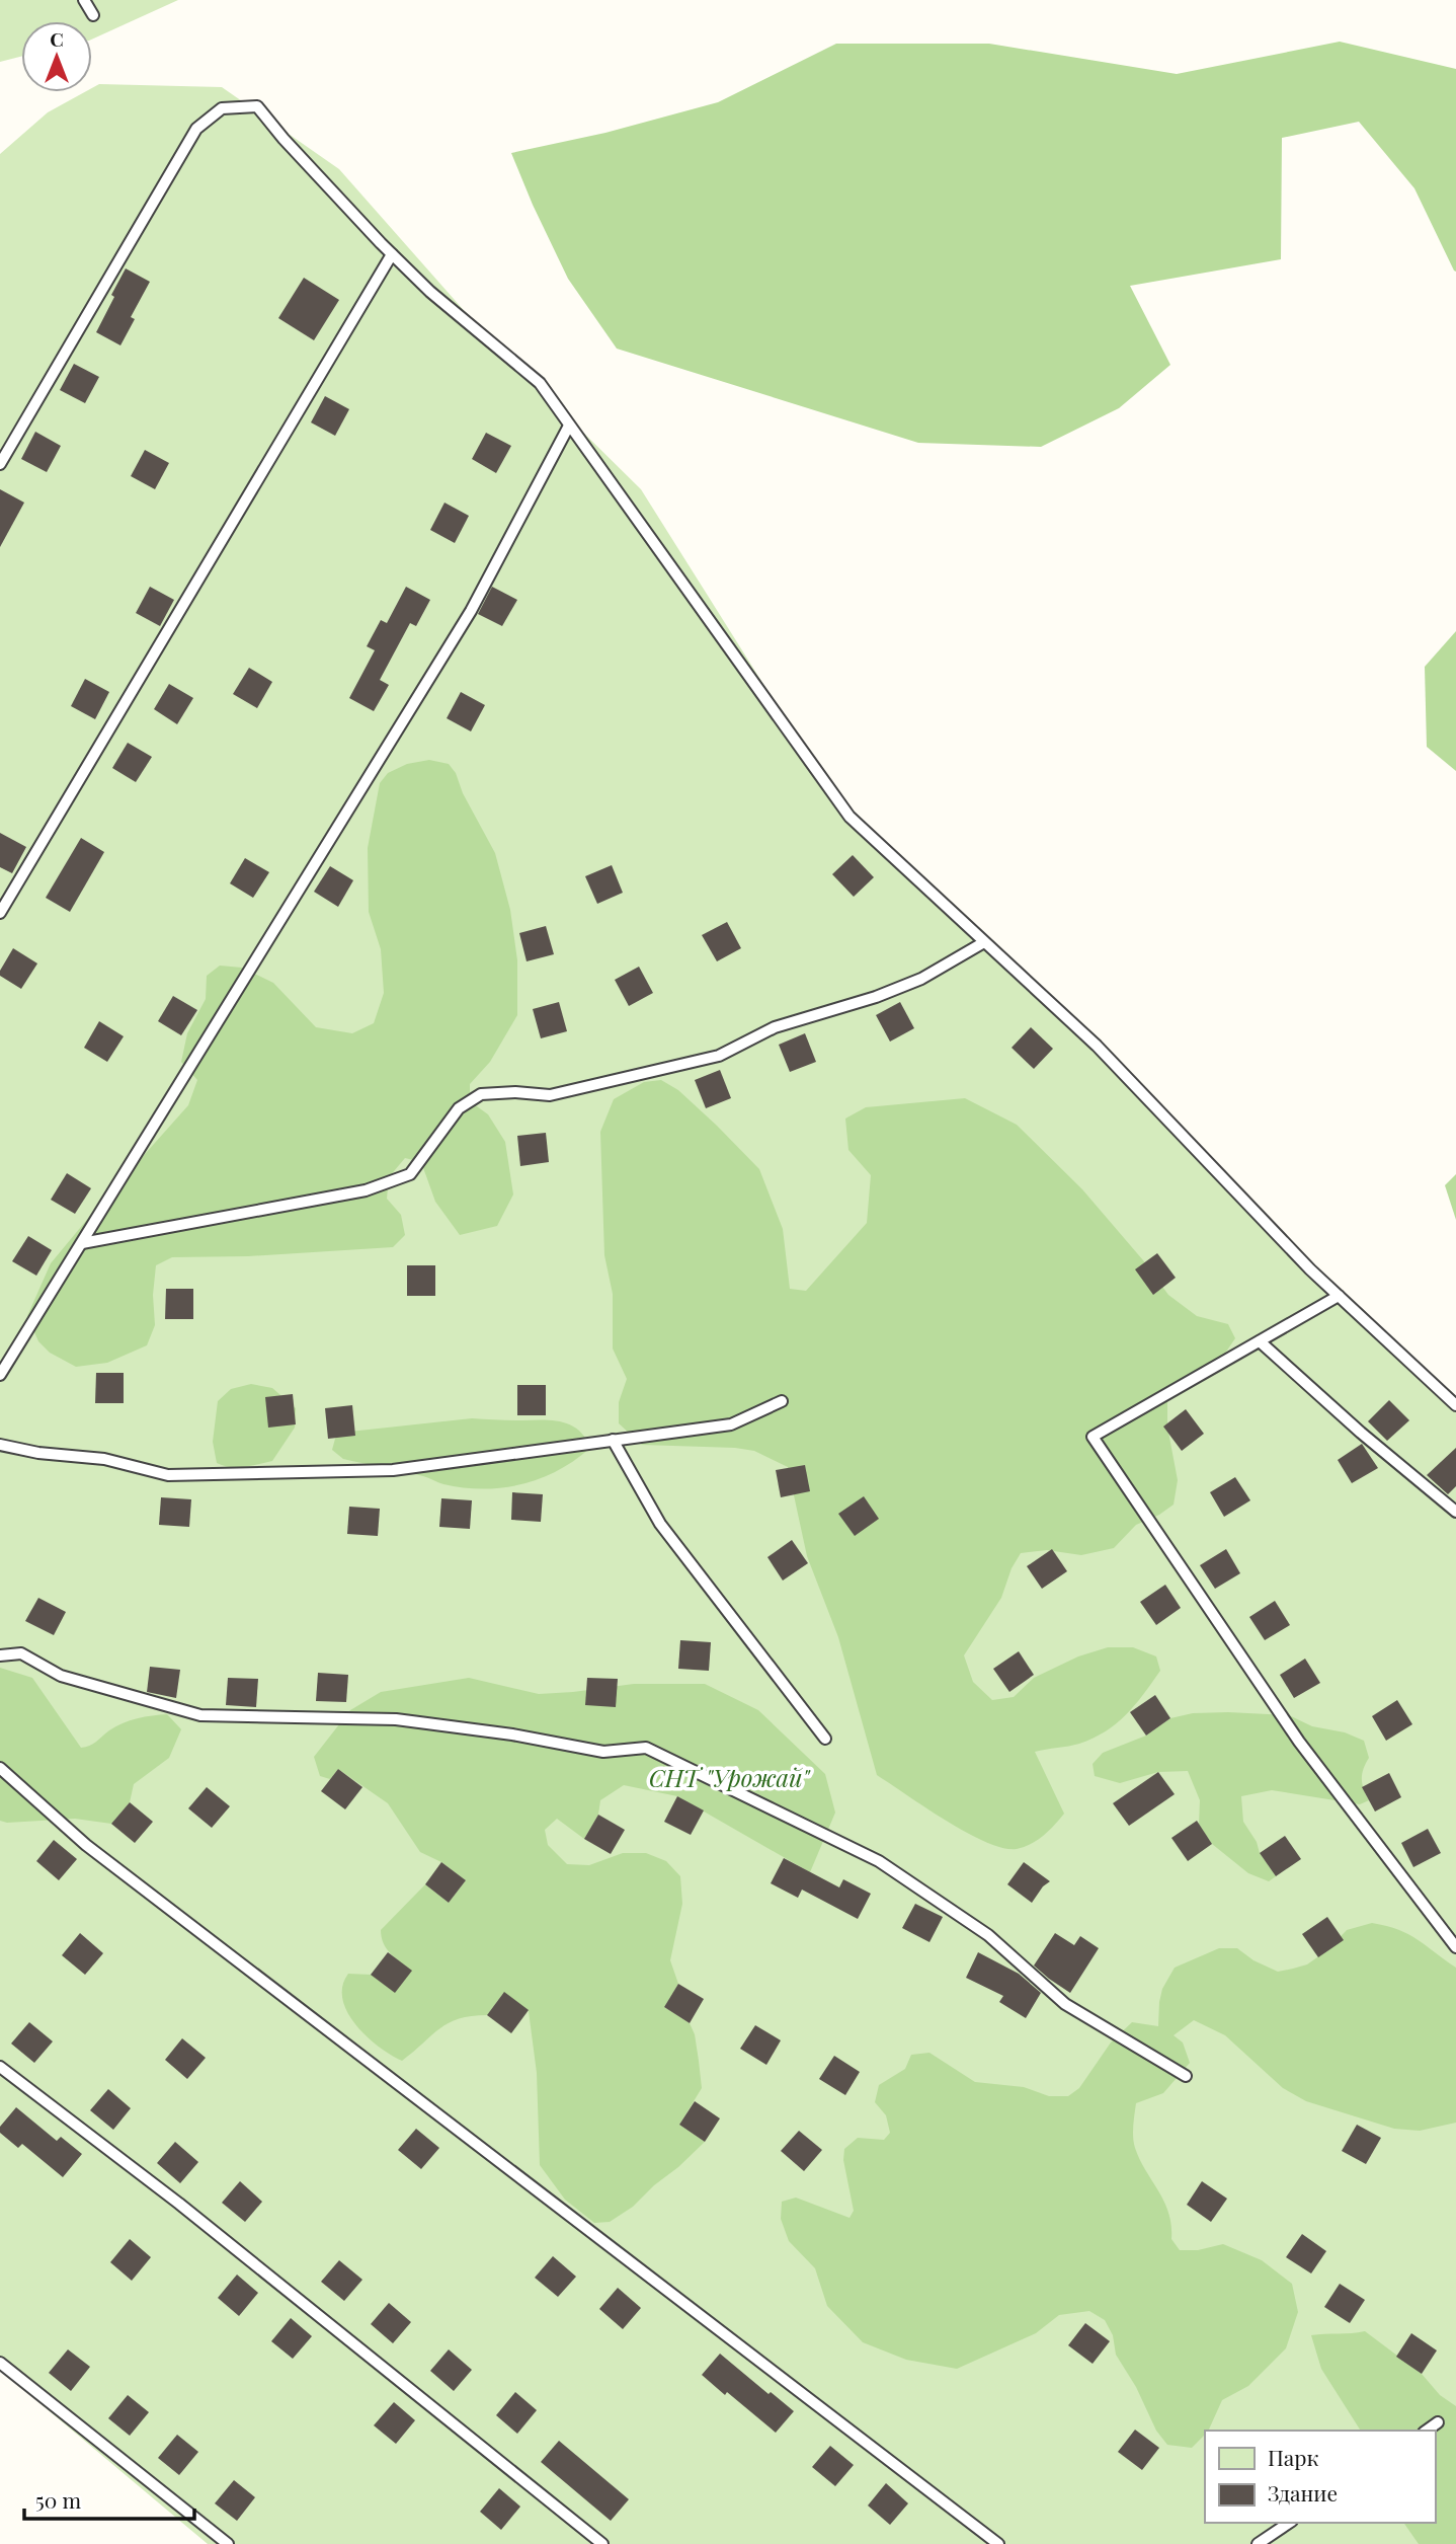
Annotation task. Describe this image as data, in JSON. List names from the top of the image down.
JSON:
{
  "parks": ["СНТ \"Урожай\""],
  "legend": ["Парк", "Здание"],
  "scale_bar": "50 m",
  "north": "top"
}
